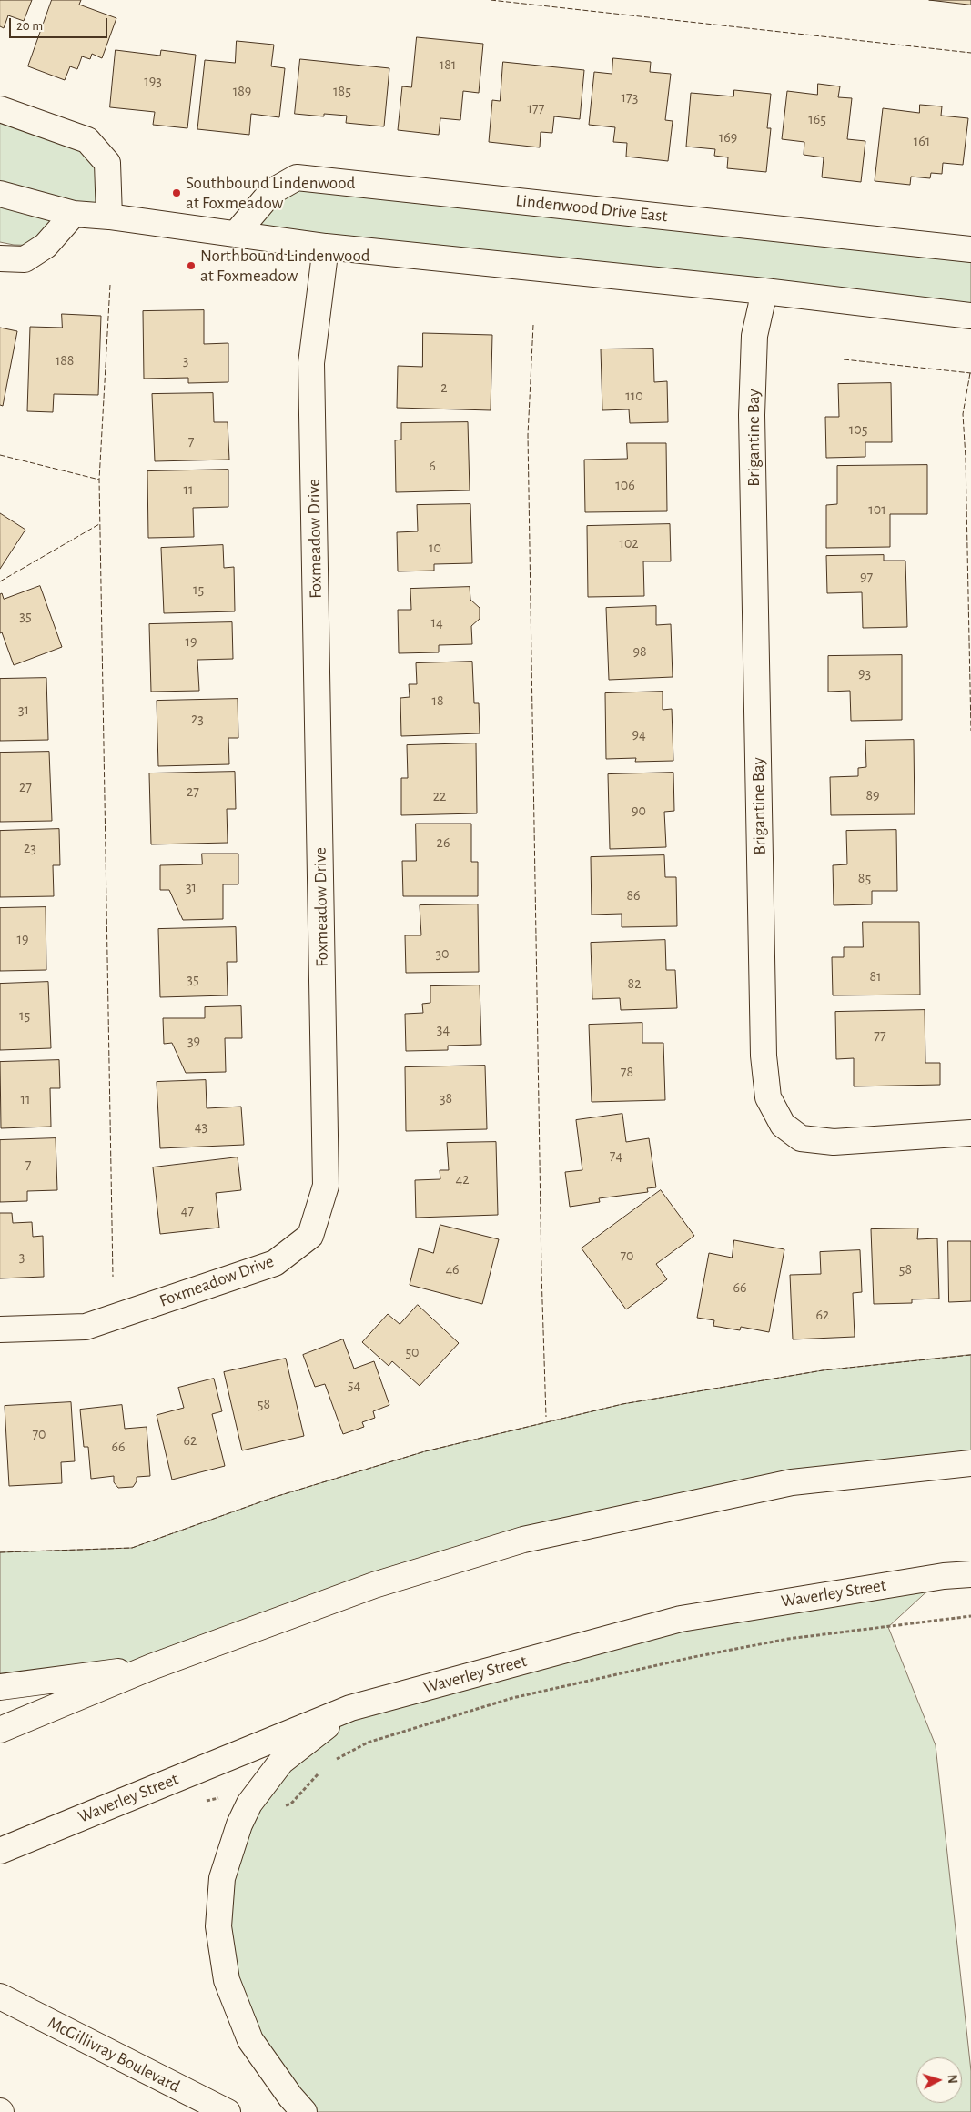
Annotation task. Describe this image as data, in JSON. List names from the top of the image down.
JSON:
{
  "streets": {
    "street": [
      "Lindenwood Drive East",
      "Brigantine Bay",
      "Foxmeadow Drive",
      "Waverley Street",
      "McGillivray Boulevard"
    ]
  },
  "places": ["Southbound Lindenwood at Foxmeadow", "Northbound Lindenwood at Foxmeadow"],
  "house_numbers": [
    "181",
    "193",
    "189",
    "185",
    "173",
    "177",
    "165",
    "169",
    "161",
    "188",
    "3",
    "2",
    "110",
    "105",
    "7",
    "6",
    "106",
    "11",
    "101",
    "102",
    "10",
    "97",
    "15",
    "35",
    "14",
    "19",
    "98",
    "93",
    "18",
    "31",
    "23",
    "94",
    "27",
    "27",
    "89",
    "22",
    "90",
    "26",
    "23",
    "85",
    "31",
    "86",
    "19",
    "30",
    "81",
    "35",
    "82",
    "15",
    "34",
    "77",
    "39",
    "78",
    "38",
    "11",
    "43",
    "74",
    "7",
    "42",
    "47",
    "70",
    "3",
    "46",
    "58",
    "66",
    "62",
    "50",
    "54",
    "58",
    "70",
    "62",
    "66"
  ],
  "scale_bar": "20 m",
  "north": "right"
}
